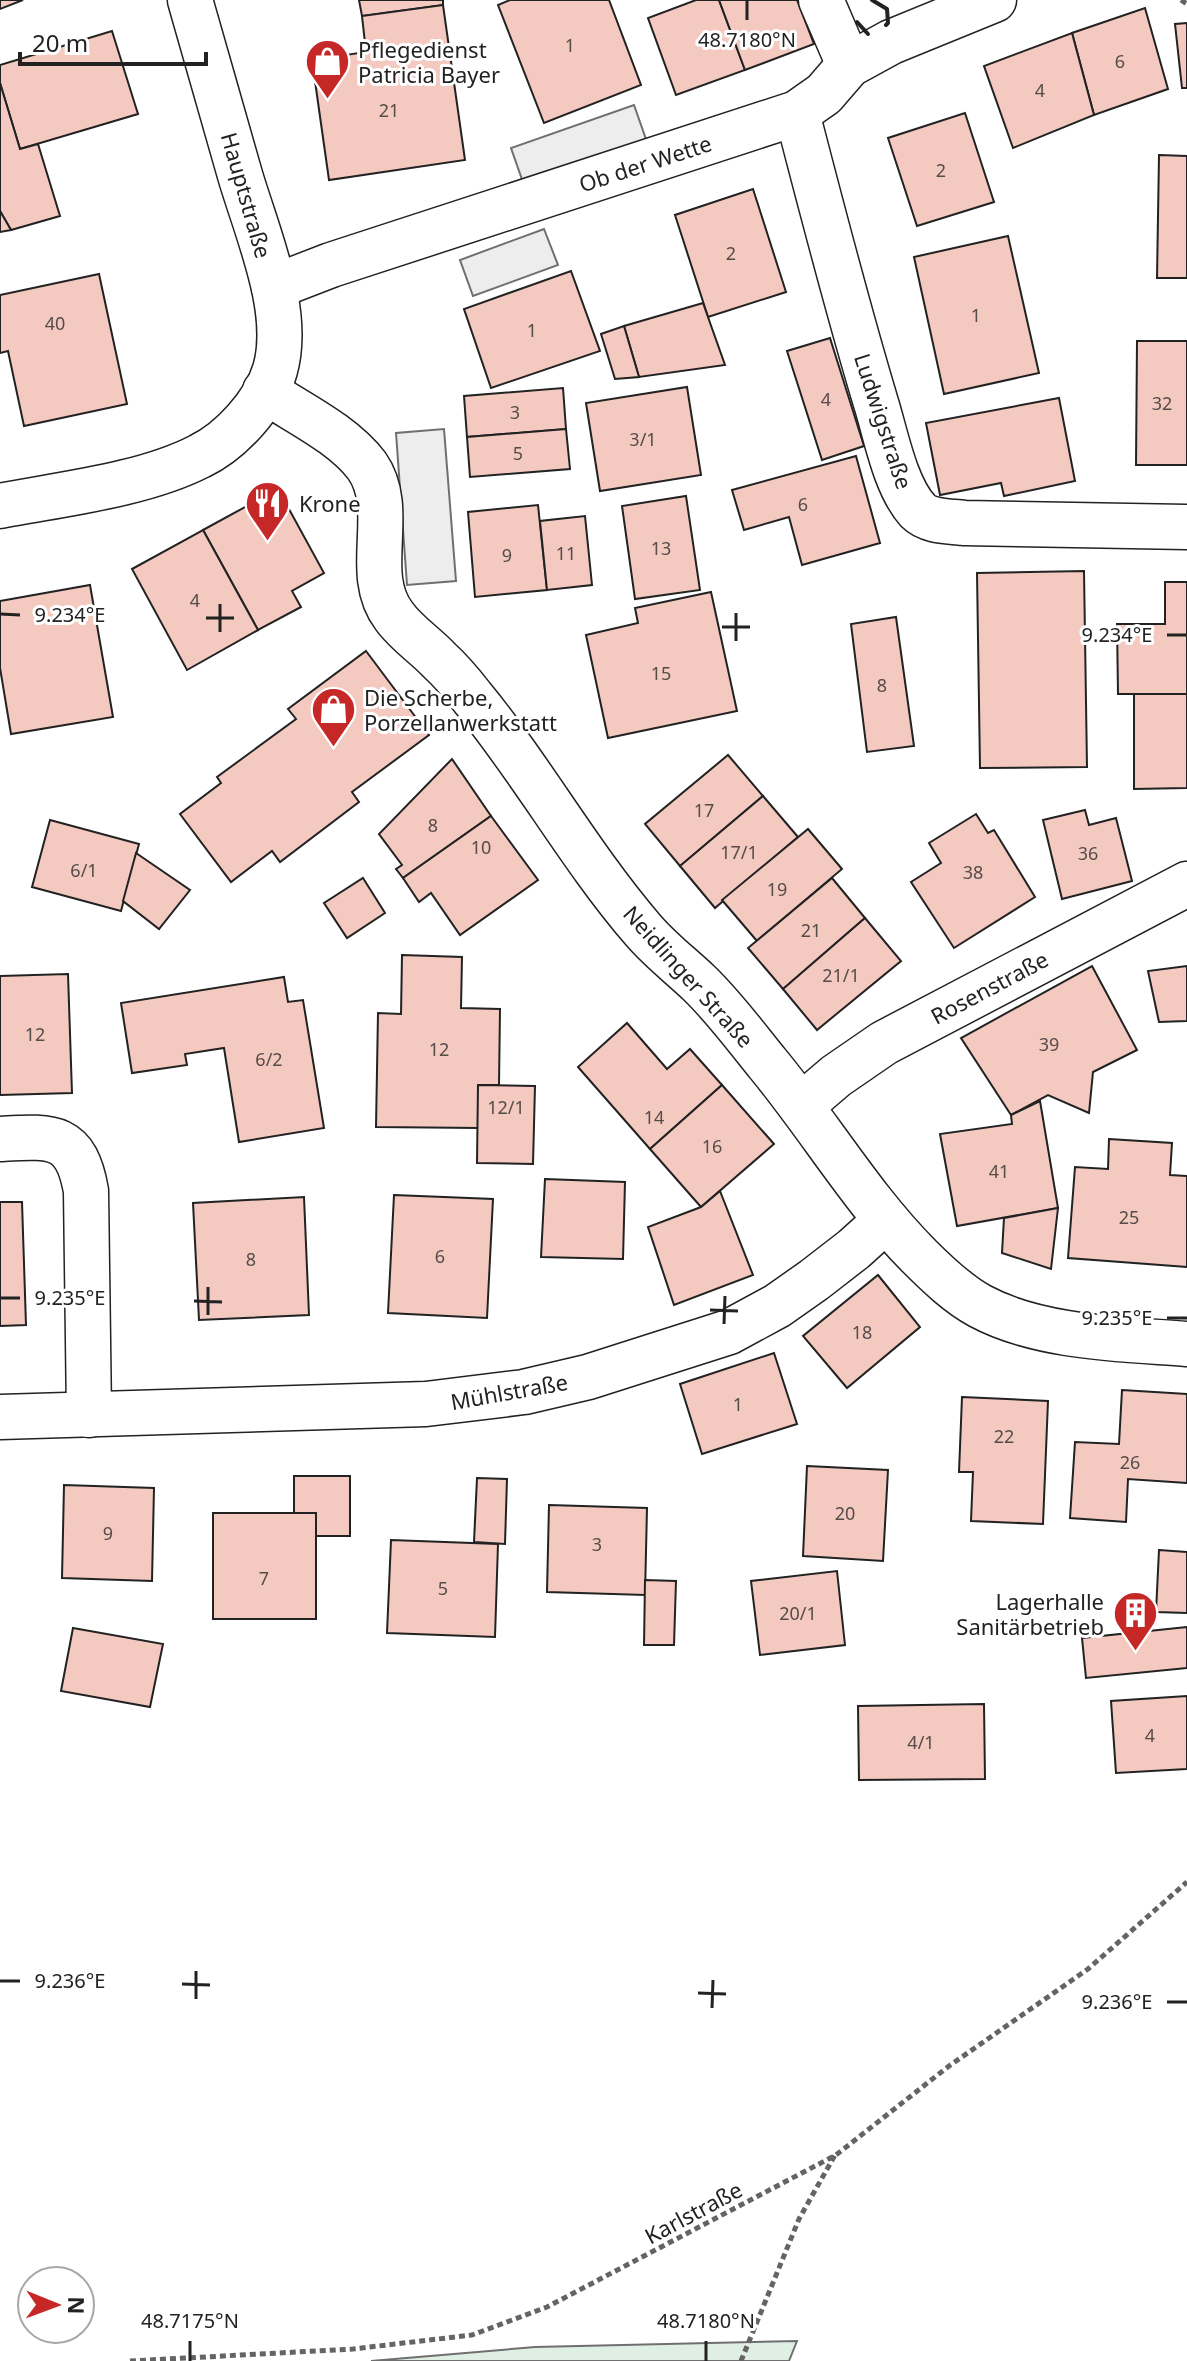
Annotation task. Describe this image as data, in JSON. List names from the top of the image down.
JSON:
{
  "streets": {
    "street": [
      "Ob der Wette",
      "Hauptstraße",
      "Ludwigstraße",
      "Neidlinger Straße",
      "Rosenstraße",
      "Mühlstraße"
    ],
    "path": ["Karlstraße"]
  },
  "crossings": [
    ["Ob der Wette", "Hauptstraße"],
    ["Ob der Wette", "Ludwigstraße"],
    ["Hauptstraße", "Neidlinger Straße"],
    ["Neidlinger Straße", "Rosenstraße"],
    ["Neidlinger Straße", "Mühlstraße"]
  ],
  "places": {
    "shop": ["Pflegedienst Patricia Bayer", "Die Scherbe, Porzellanwerkstatt"],
    "restaurant": ["Krone"],
    "building": ["Lagerhalle Sanitärbetrieb"]
  },
  "house_numbers": [
    "1",
    "6",
    "4",
    "21",
    "2",
    "2",
    "1",
    "40",
    "1",
    "4",
    "32",
    "3",
    "3/1",
    "5",
    "6",
    "13",
    "11",
    "9",
    "4",
    "15",
    "8",
    "17",
    "8",
    "10",
    "17/1",
    "36",
    "6/1",
    "38",
    "19",
    "21",
    "21/1",
    "12",
    "39",
    "12",
    "6/2",
    "12/1",
    "14",
    "16",
    "41",
    "25",
    "6",
    "8",
    "18",
    "1",
    "22",
    "26",
    "20",
    "9",
    "3",
    "7",
    "5",
    "20/1",
    "4",
    "4/1"
  ],
  "scale_bar": "20 m",
  "north": "right",
  "coordinates": [
    "48.7180°N",
    "9.234°E",
    "9.235°E",
    "9.236°E",
    "48.7175°N"
  ]
}
